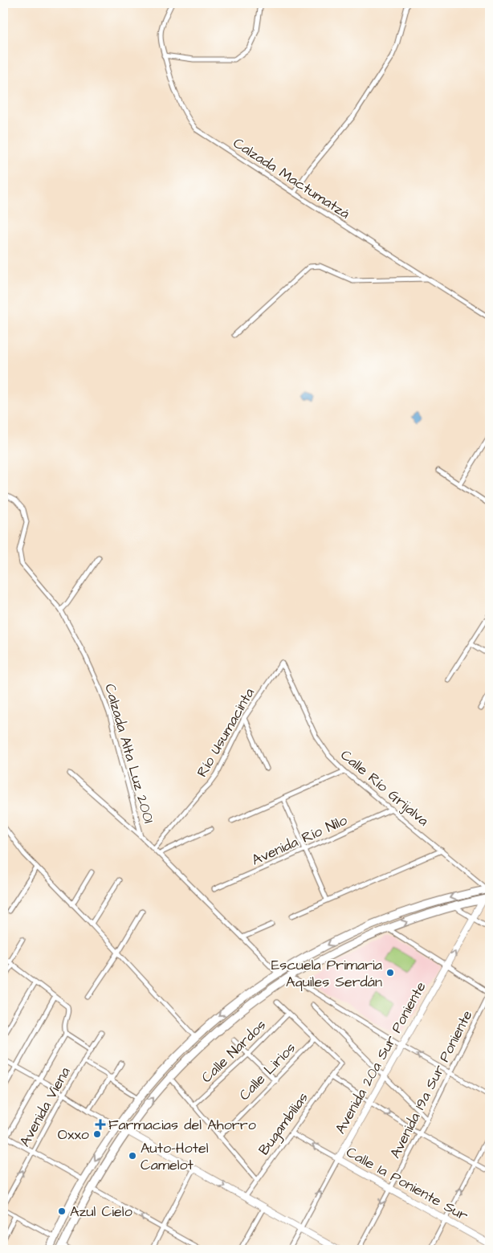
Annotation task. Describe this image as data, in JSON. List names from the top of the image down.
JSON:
{
  "streets": {
    "street": [
      "Calzada Mactumatzá",
      "Río Usumacinta",
      "Calzada Alta Luz 2001",
      "Calle Río Grijalva",
      "Avenida Río Nilo",
      "Calle Nardos",
      "Avenida 20a Sur Poniente",
      "Calle Lirios",
      "Avenida 19a Sur Poniente",
      "Avenida Viena",
      "Bugambilias",
      "Calle 1a Poniente Sur"
    ]
  },
  "crossings": [
    ["Río Usumacinta", "Calzada Alta Luz 2001"],
    ["Río Usumacinta", "Calle Río Grijalva"],
    ["Calle Río Grijalva", "Avenida Río Nilo"],
    ["Avenida 20a Sur Poniente", "Calle 1a Poniente Sur"],
    ["Calle Lirios", "Bugambilias"],
    ["Avenida 19a Sur Poniente", "Calle 1a Poniente Sur"],
    ["Bugambilias", "Calle 1a Poniente Sur"]
  ],
  "places": {
    "other": [
      "Escuela Primaria Aquiles Serdán",
      "Oxxo",
      "Auto-Hotel Camelot",
      "Azul Cielo"
    ],
    "health": ["Farmacias del Ahorro"]
  }
}
